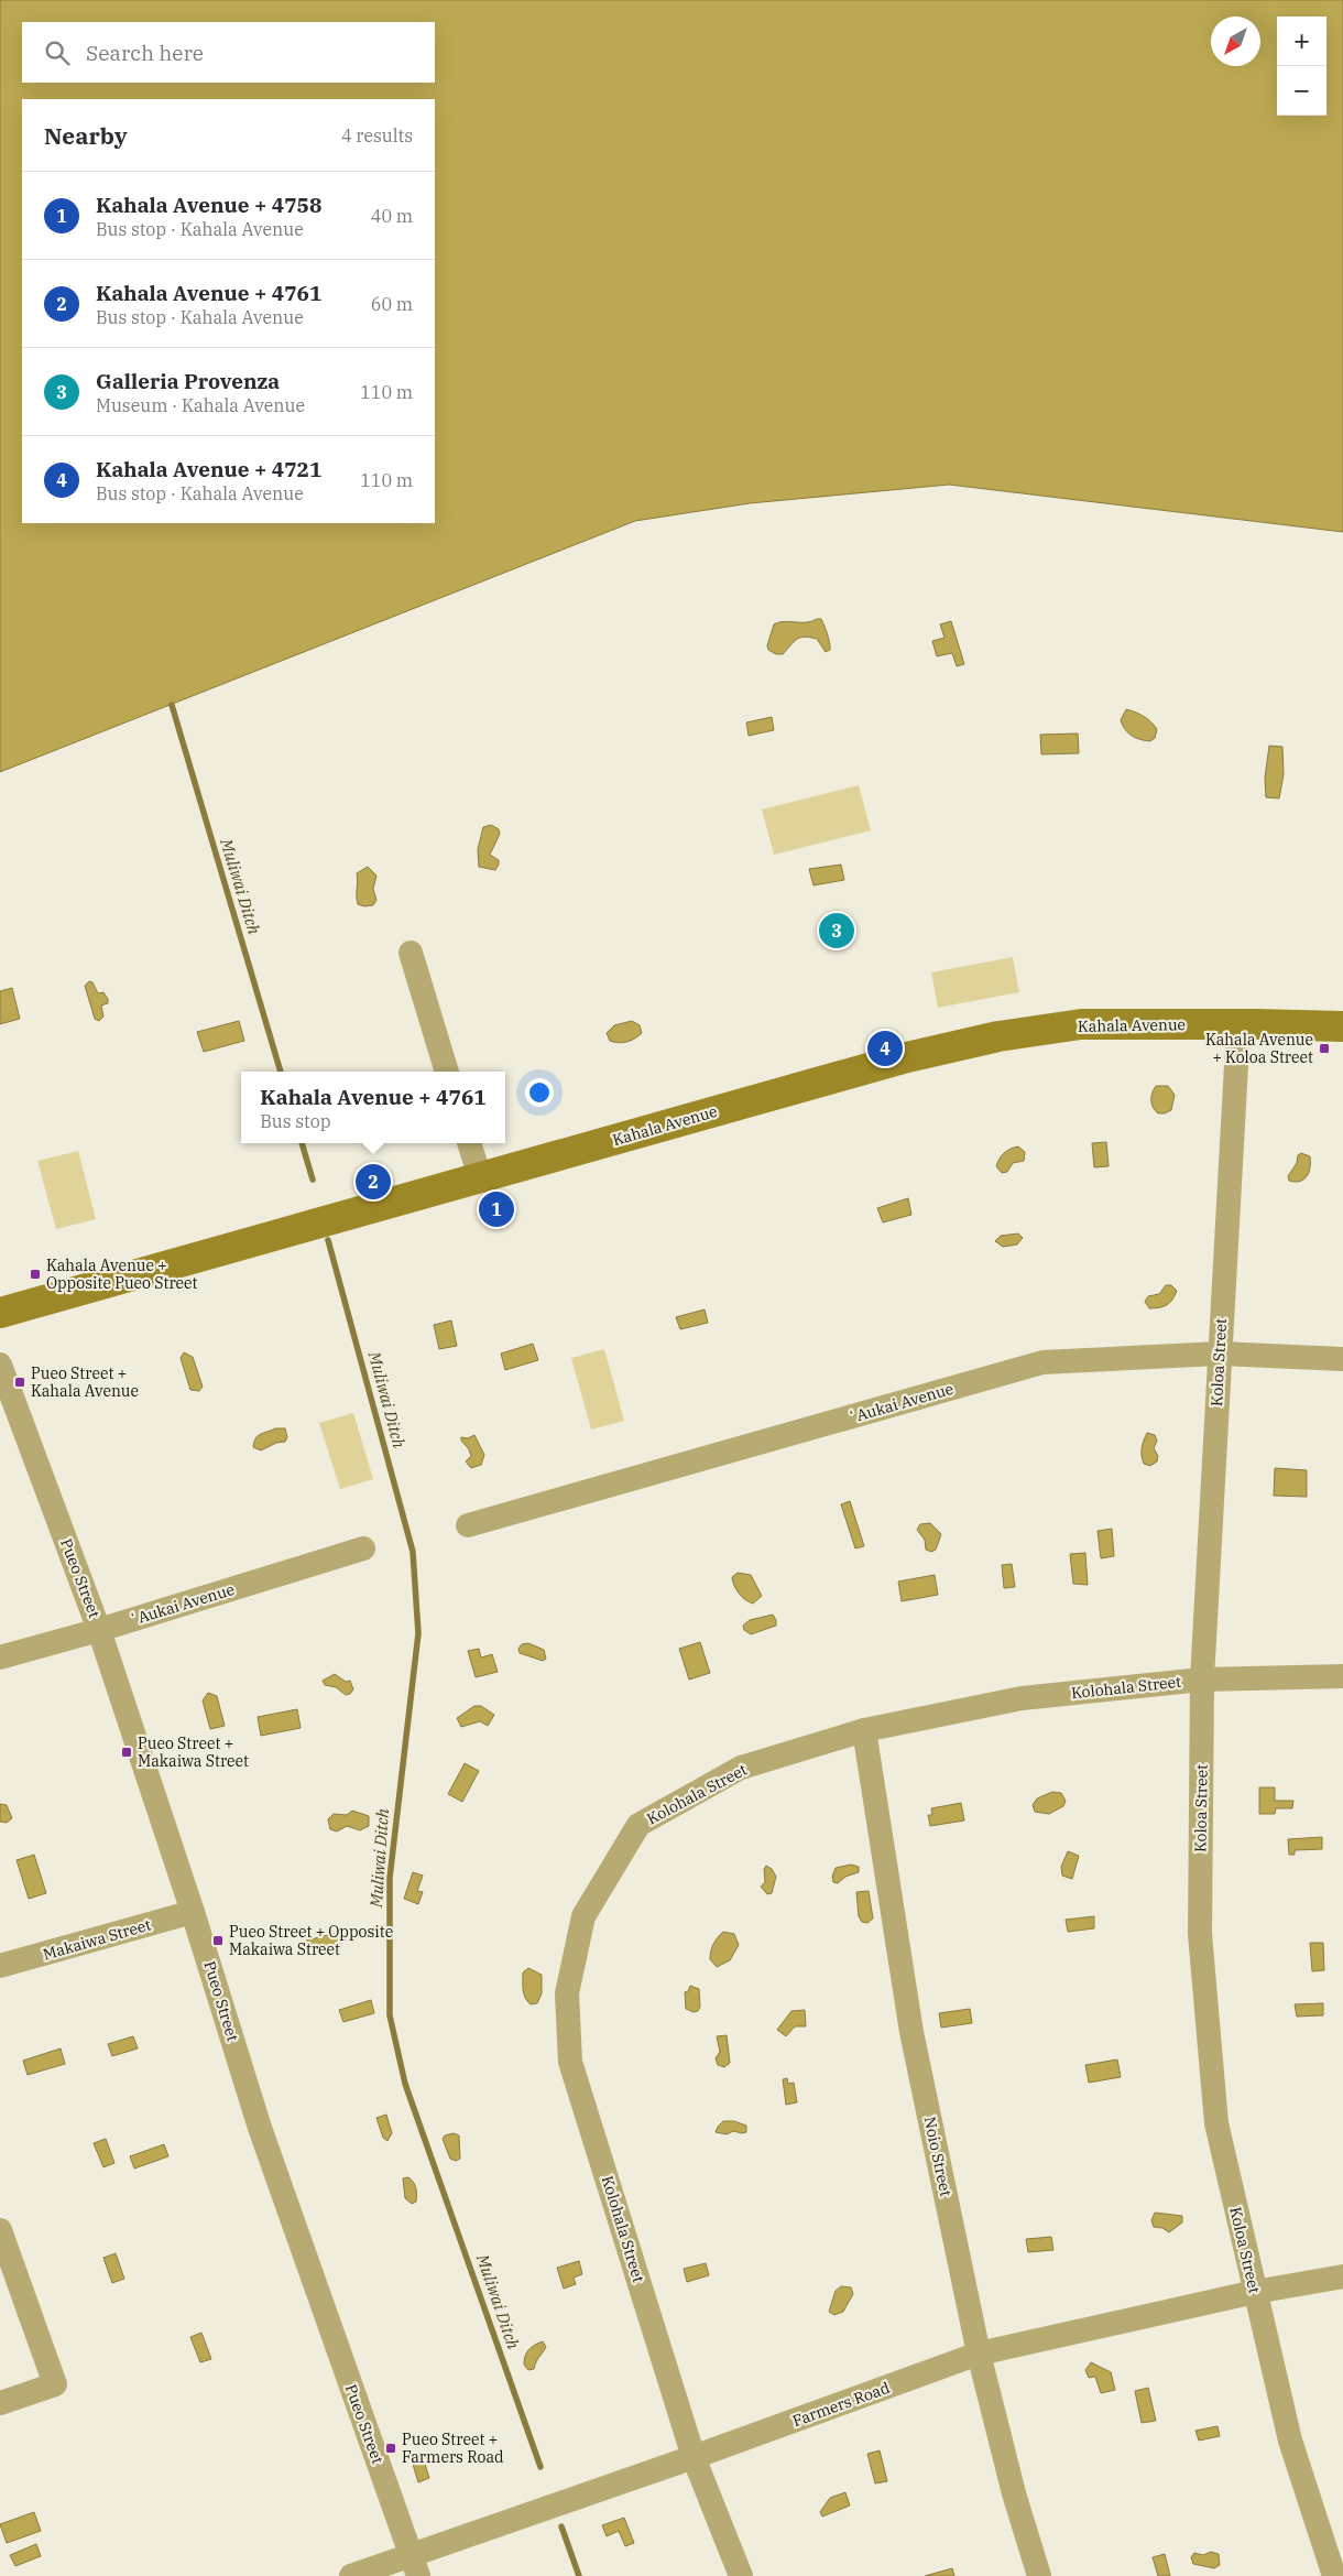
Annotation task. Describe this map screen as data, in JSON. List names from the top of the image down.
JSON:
{
  "streets": {
    "street": [
      "Kahala Avenue",
      "Koloa Street",
      "ʻAukai Avenue",
      "Pueo Street",
      "Kolohala Street",
      "Makaiwa Street",
      "Noio Street",
      "Farmers Road"
    ]
  },
  "crossings": [
    ["Kahala Avenue", "Koloa Street"],
    ["Koloa Street", "ʻAukai Avenue"],
    ["Koloa Street", "Kolohala Street"],
    ["Koloa Street", "Farmers Road"],
    ["ʻAukai Avenue", "Pueo Street"],
    ["Pueo Street", "Makaiwa Street"],
    ["Pueo Street", "Farmers Road"],
    ["Kolohala Street", "Noio Street"],
    ["Kolohala Street", "Farmers Road"],
    ["Noio Street", "Farmers Road"]
  ],
  "water": ["Muliwai Ditch"],
  "places": {
    "transit": [
      "Kahala Avenue + Koloa Street",
      "Kahala Avenue + Opposite Pueo Street",
      "Pueo Street + Kahala Avenue",
      "Pueo Street + Makaiwa Street",
      "Pueo Street + Opposite Makaiwa Street",
      "Pueo Street + Farmers Road"
    ]
  },
  "north": "bottom left",
  "page": {
    "map_buttons": ["+", "−"],
    "search": "Search here",
    "heading": ["Nearby", "4 results"],
    "list": [
      {
        "mark": "1",
        "name": "Kahala Avenue + 4758",
        "note": "Bus stop · Kahala Avenue",
        "value": "40 m"
      },
      {
        "mark": "2",
        "name": "Kahala Avenue + 4761",
        "note": "Bus stop · Kahala Avenue",
        "value": "60 m"
      },
      {
        "mark": "3",
        "name": "Galleria Provenza",
        "note": "Museum · Kahala Avenue",
        "value": "110 m"
      },
      {
        "mark": "4",
        "name": "Kahala Avenue + 4721",
        "note": "Bus stop · Kahala Avenue",
        "value": "110 m"
      }
    ],
    "pins": [
      "3",
      "4",
      "2",
      "1"
    ],
    "popup": ["Kahala Avenue + 4761", "Bus stop"]
  }
}
